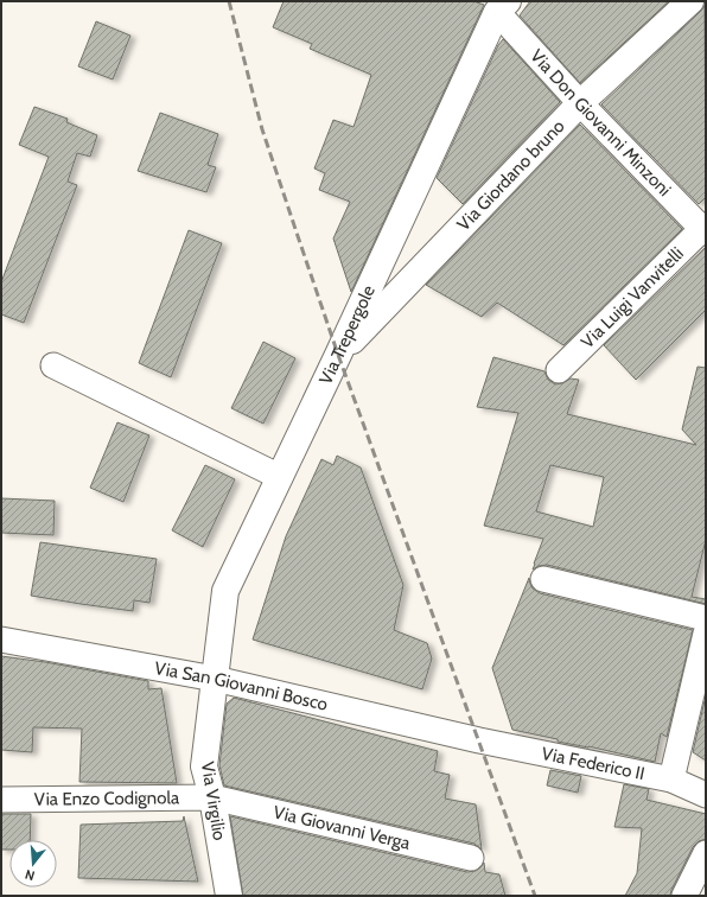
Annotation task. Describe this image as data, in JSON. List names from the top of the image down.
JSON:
{
  "streets": {
    "street": [
      "Via Don Giovanni Minzoni",
      "Via Giordano bruno",
      "Via Luigi Vanvitelli",
      "Via Trepergole",
      "Via San Giovanni Bosco",
      "Via Federico II",
      "Via Enzo Codignola",
      "Via Virgilio",
      "Via Giovanni Verga"
    ]
  },
  "crossings": [
    ["Via Don Giovanni Minzoni", "Via Giordano bruno"],
    ["Via Don Giovanni Minzoni", "Via Luigi Vanvitelli"],
    ["Via Don Giovanni Minzoni", "Via Trepergole"],
    ["Via Giordano bruno", "Via Trepergole"],
    ["Via Trepergole", "Via San Giovanni Bosco"],
    ["Via Trepergole", "Via Virgilio"],
    ["Via San Giovanni Bosco", "Via Federico II"],
    ["Via San Giovanni Bosco", "Via Virgilio"],
    ["Via Enzo Codignola", "Via Virgilio"],
    ["Via Enzo Codignola", "Via Giovanni Verga"],
    ["Via Virgilio", "Via Giovanni Verga"]
  ],
  "north": "bottom"
}
